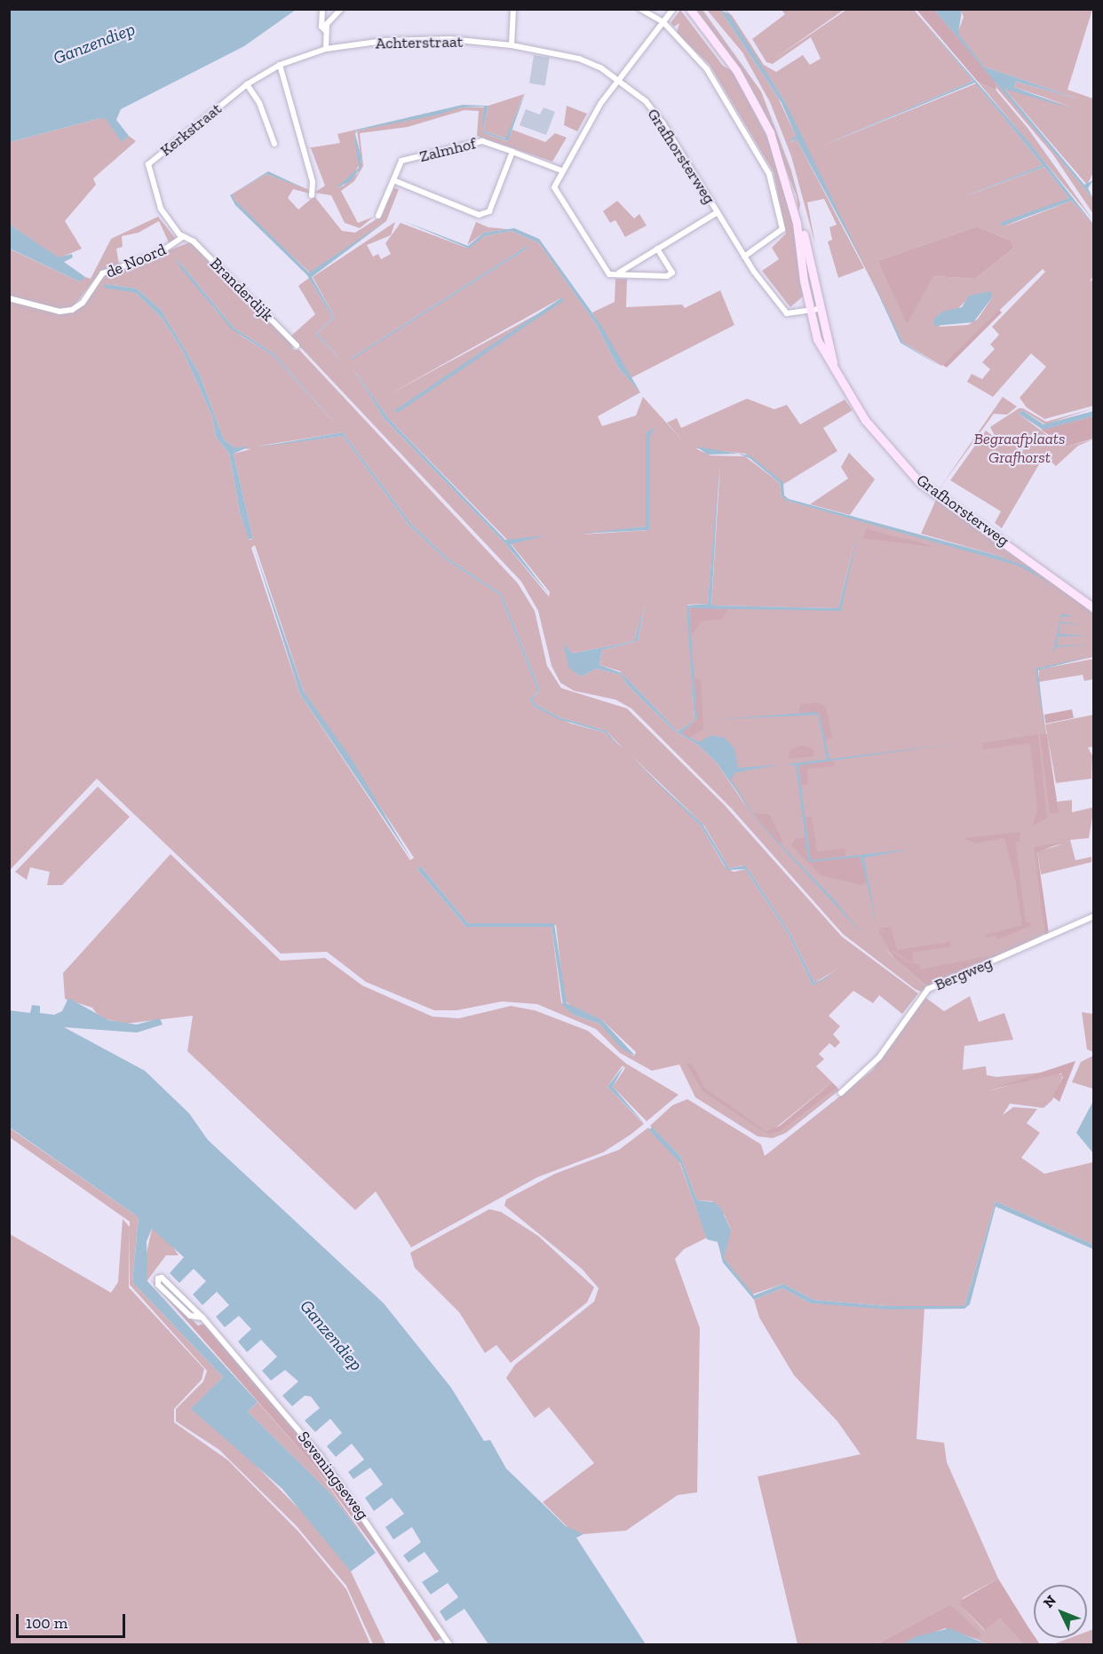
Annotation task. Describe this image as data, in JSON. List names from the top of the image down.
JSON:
{
  "streets": {
    "main road": ["Grafhorsterweg"],
    "street": [
      "Achterstraat",
      "Kerkstraat",
      "Zalmhof",
      "de Noord",
      "Branderdijk",
      "Bergweg",
      "Seveningseweg"
    ]
  },
  "crossings": [
    ["Achterstraat", "Kerkstraat"],
    ["Achterstraat", "Grafhorsterweg"],
    ["Kerkstraat", "de Noord"],
    ["Kerkstraat", "Branderdijk"],
    ["de Noord", "Branderdijk"]
  ],
  "water": ["Ganzendiep"],
  "parks": ["Begraafplaats Grafhorst"],
  "scale_bar": "100 m",
  "north": "top left"
}
